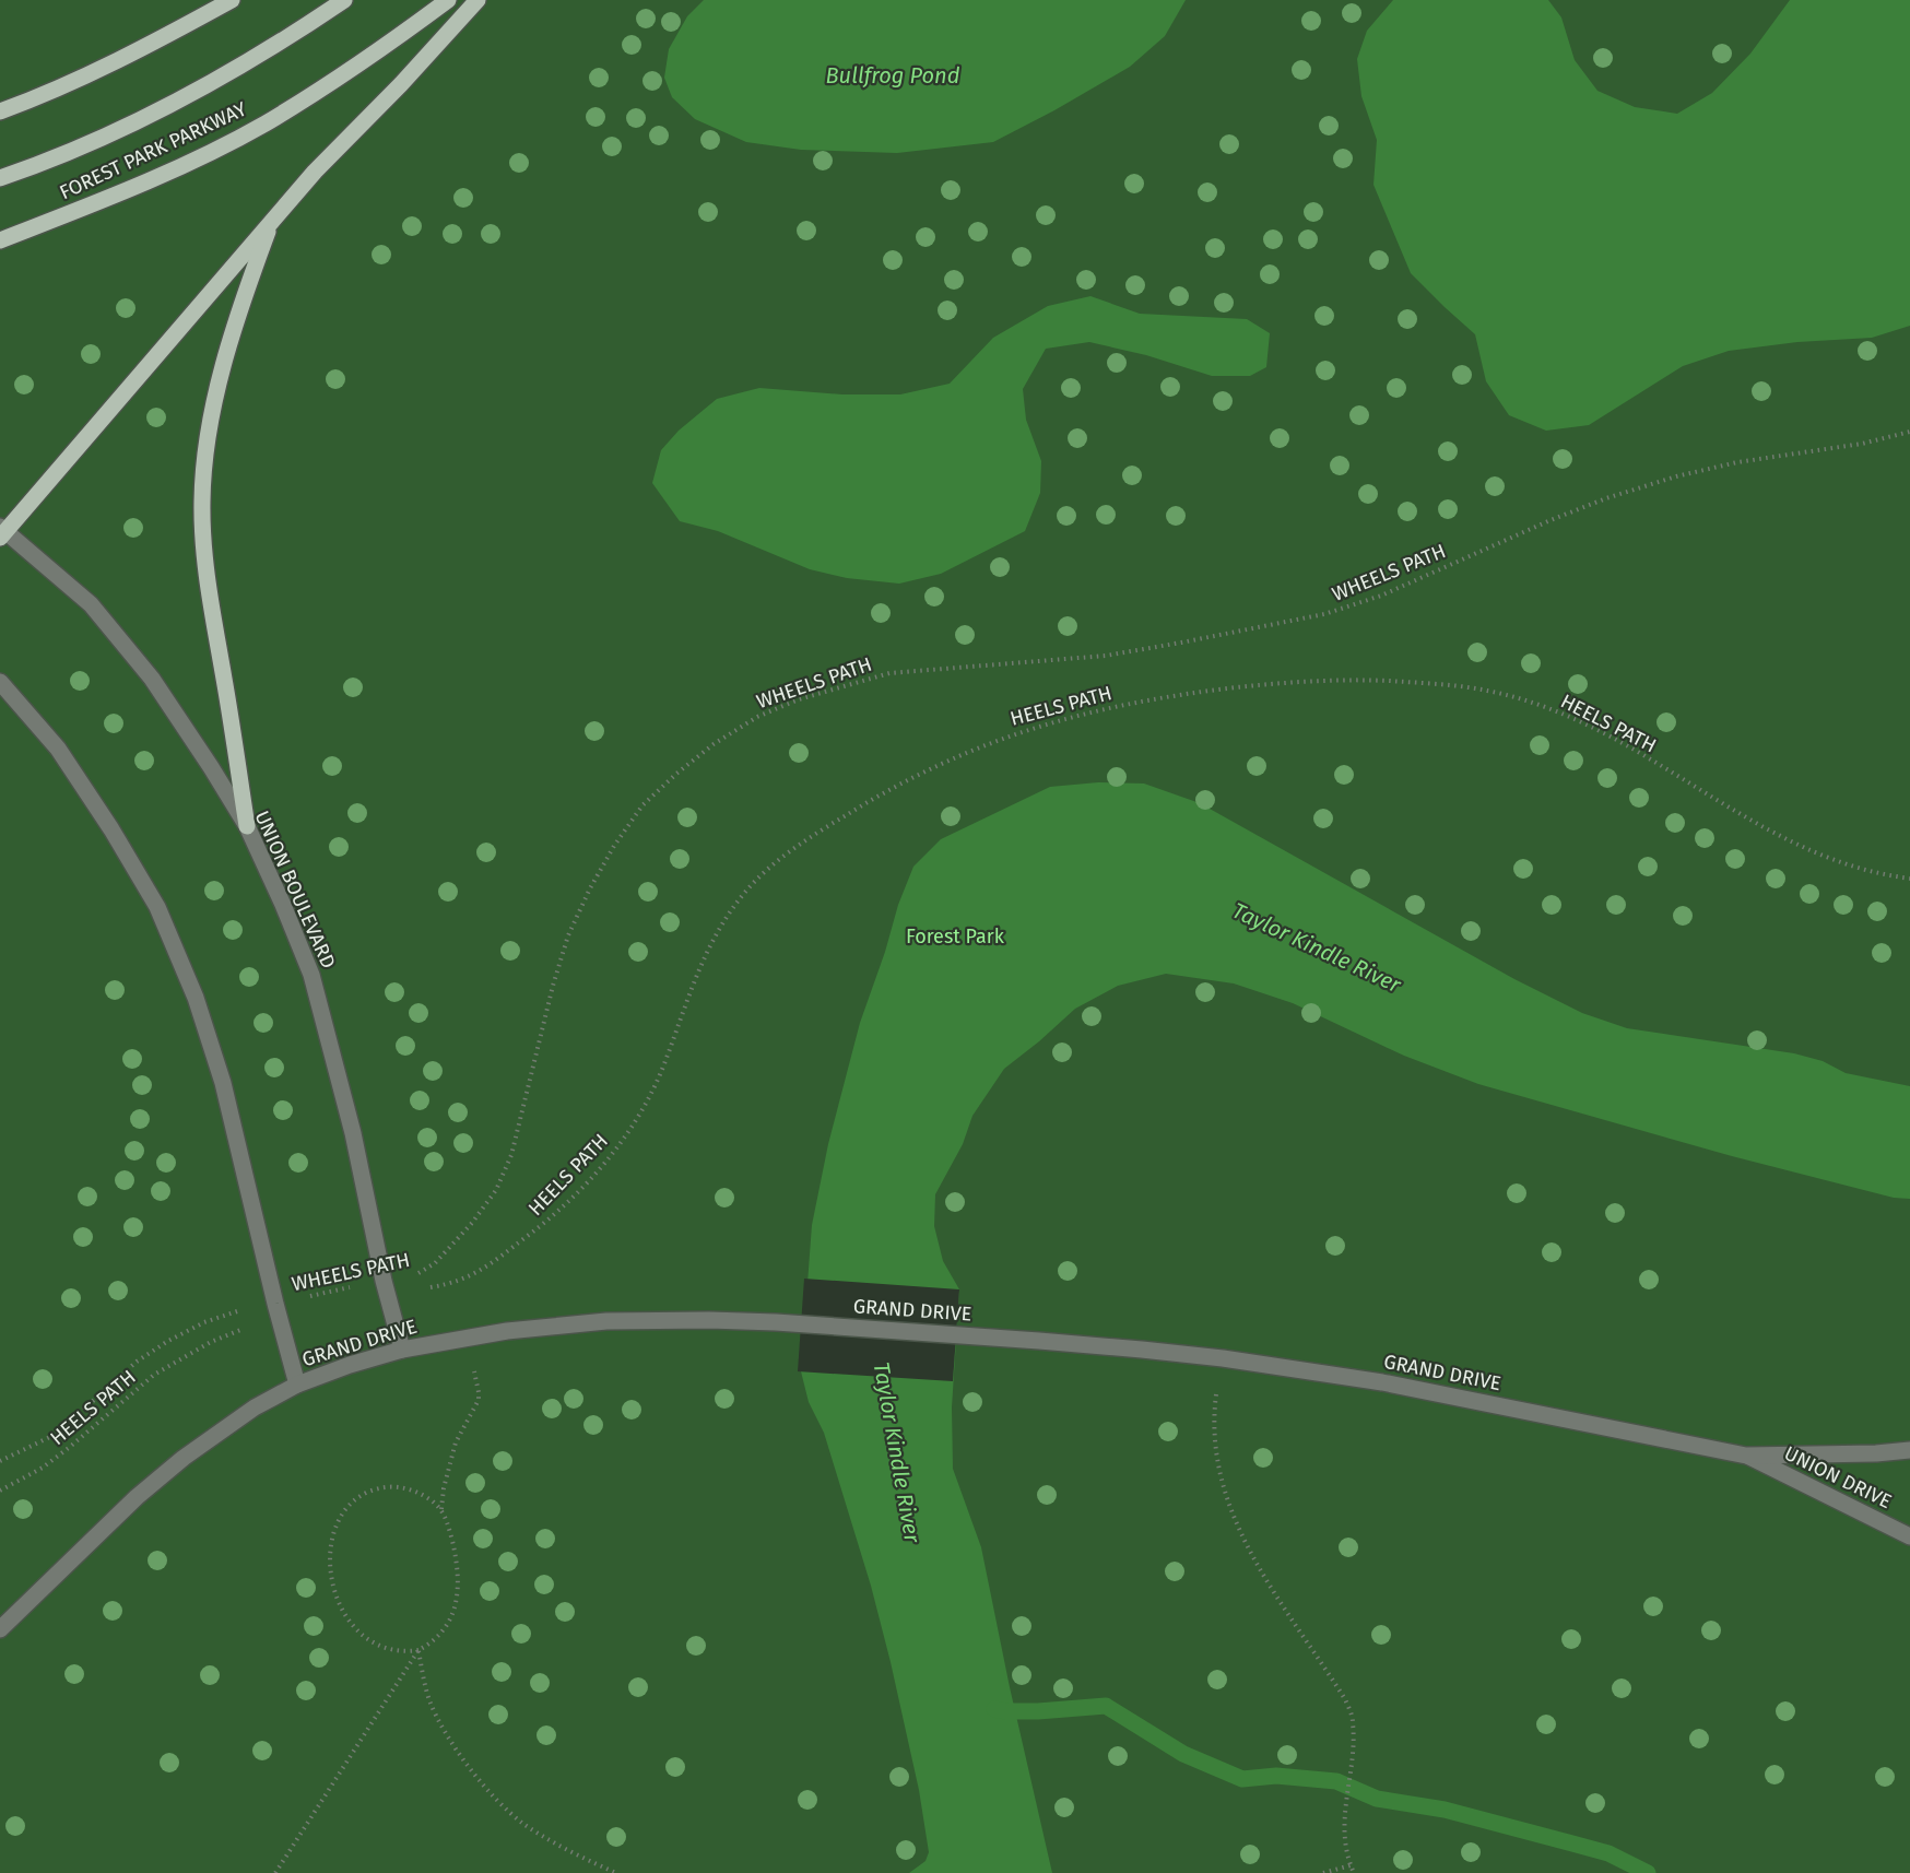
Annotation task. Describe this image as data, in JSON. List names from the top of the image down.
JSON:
{
  "streets": {
    "main road": ["FOREST PARK PARKWAY"],
    "street": ["UNION BOULEVARD", "GRAND DRIVE", "UNION DRIVE"],
    "path": ["WHEELS PATH", "HEELS PATH"]
  },
  "crossings": [
    ["WHEELS PATH", "UNION BOULEVARD"],
    ["UNION BOULEVARD", "GRAND DRIVE"],
    ["GRAND DRIVE", "UNION DRIVE"]
  ],
  "water": ["Bullfrog Pond", "Taylor Kindle River"],
  "parks": ["Forest Park"]
}
